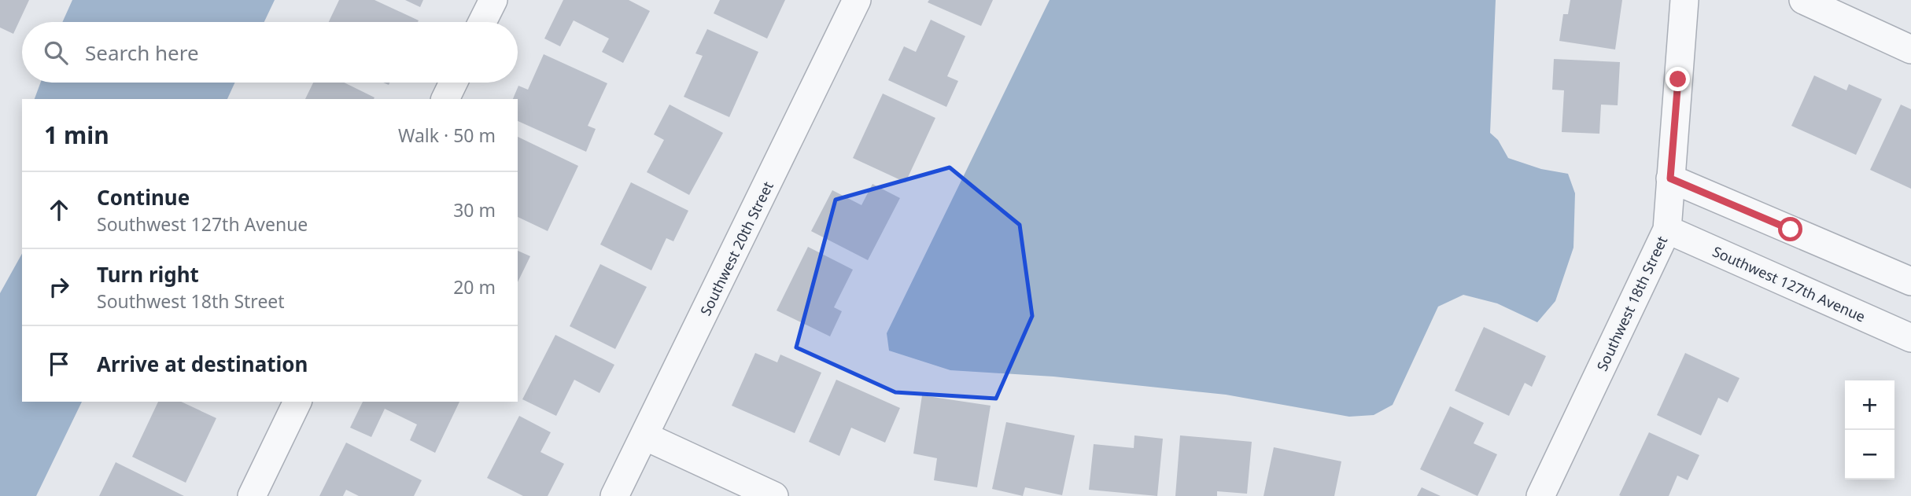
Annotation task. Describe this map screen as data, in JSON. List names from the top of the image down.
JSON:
{
  "streets": {
    "street": ["Southwest 20th Street", "Southwest 127th Avenue", "Southwest 18th Street"]
  },
  "crossings": [
    ["Southwest 127th Avenue", "Southwest 18th Street"]
  ],
  "page": {
    "search": "Search here",
    "heading": ["1 min", "Walk · 50 m"],
    "list": [
      ["Continue", "Southwest 127th Avenue", "30 m"],
      ["Turn right", "Southwest 18th Street", "20 m"],
      "Arrive at destination"
    ],
    "map_buttons": ["+", "−"]
  }
}
